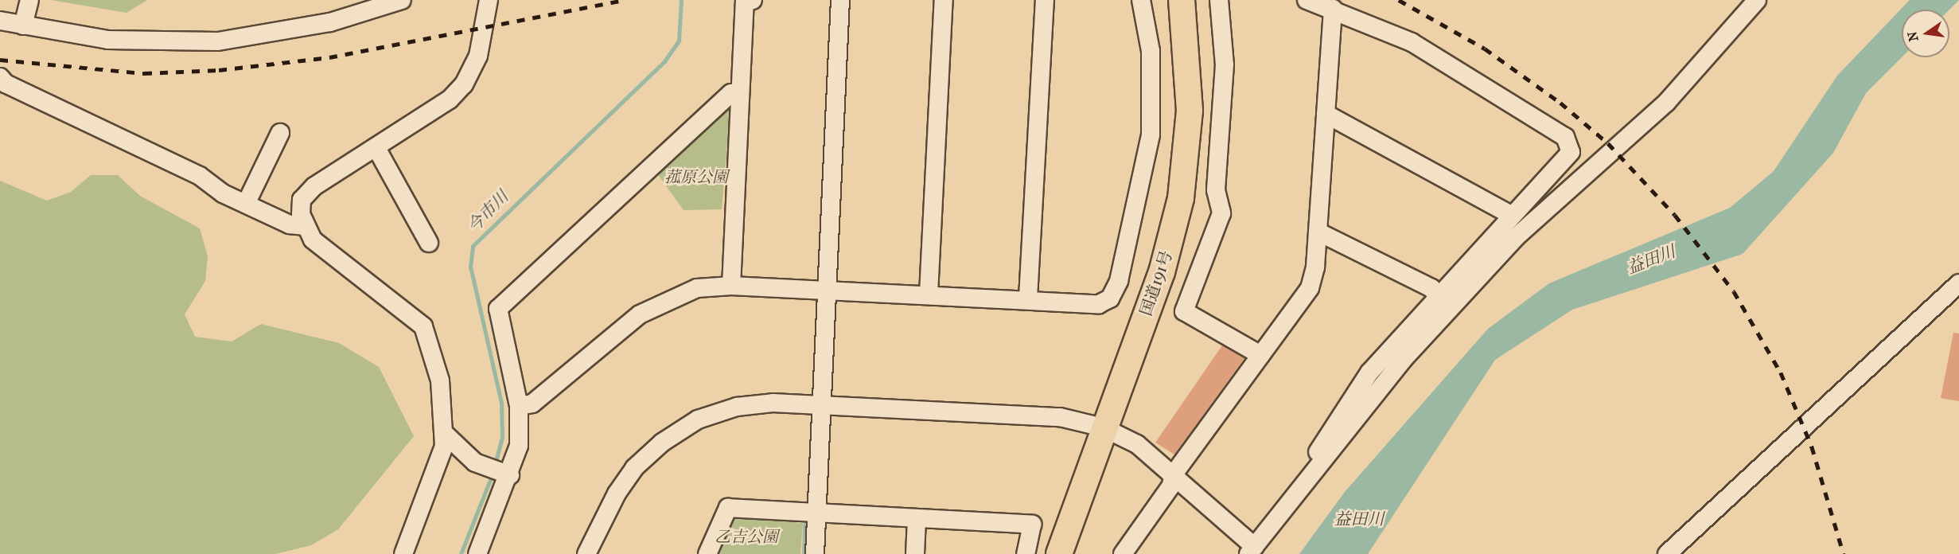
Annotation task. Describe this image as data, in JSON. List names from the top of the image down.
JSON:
{
  "streets": {
    "highway": ["国道191号"]
  },
  "water": ["今市川", "益田川"],
  "parks": ["菰原公園", "乙吉公園"],
  "north": "left"
}
